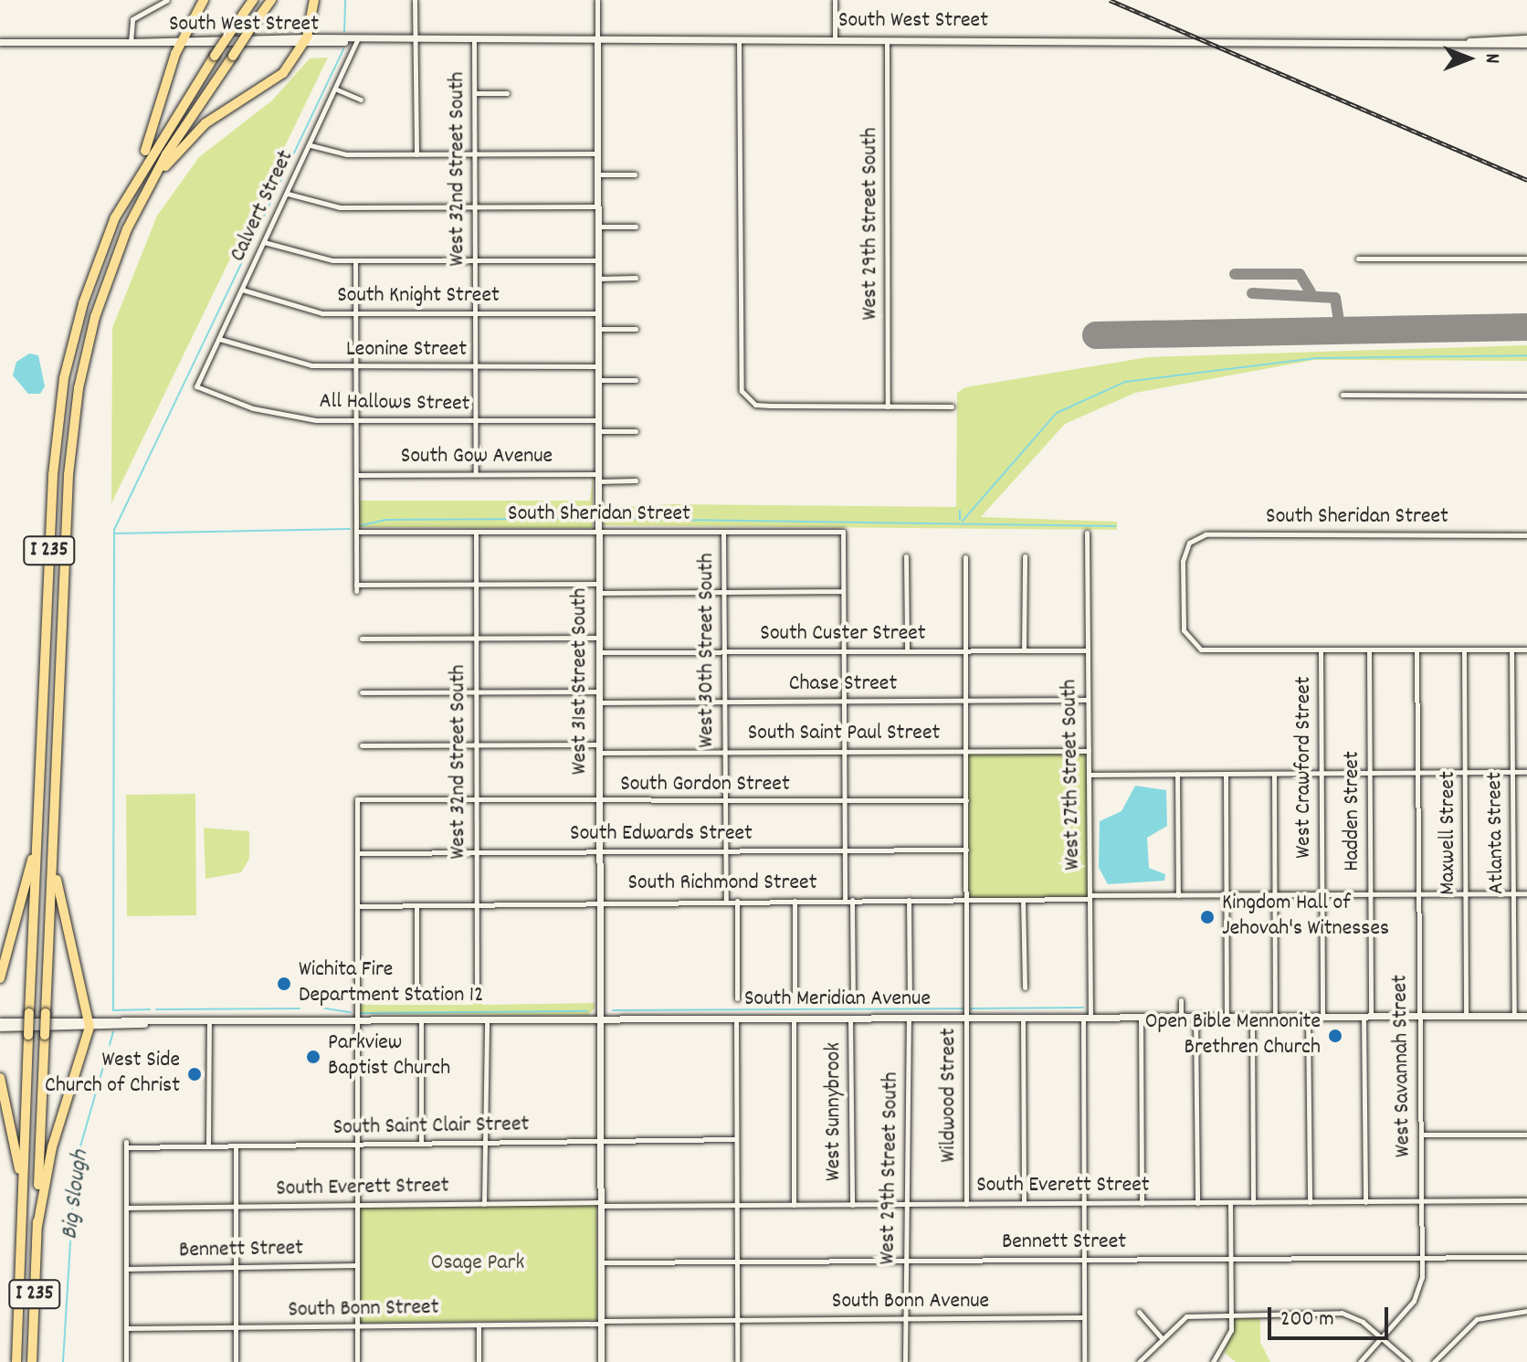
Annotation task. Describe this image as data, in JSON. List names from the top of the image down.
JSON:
{
  "streets": {
    "highway": ["I 235"],
    "street": [
      "South West Street",
      "West 32nd Street South",
      "Calvert Street",
      "West 29th Street South",
      "South Knight Street",
      "Leonine Street",
      "All Hallows Street",
      "South Gow Avenue",
      "South Sheridan Street",
      "South Custer Street",
      "West 30th Street South",
      "West 31st Street South",
      "Chase Street",
      "South Saint Paul Street",
      "West Crawford Street",
      "West 27th Street South",
      "South Gordon Street",
      "Hadden Street",
      "Maxwell Street",
      "Atlanta Street",
      "South Edwards Street",
      "South Richmond Street",
      "South Meridian Avenue",
      "West Savannah Street",
      "Wildwood Street",
      "West Sunnybrook",
      "South Saint Clair Street",
      "South Everett Street",
      "Bennett Street",
      "South Bonn Avenue",
      "South Bonn Street"
    ]
  },
  "crossings": [
    ["South West Street", "West 32nd Street South"],
    ["South West Street", "Calvert Street"],
    ["South West Street", "West 29th Street South"],
    ["South West Street", "West 31st Street South"],
    ["West 32nd Street South", "South Knight Street"],
    ["West 32nd Street South", "Leonine Street"],
    ["West 32nd Street South", "All Hallows Street"],
    ["West 32nd Street South", "South Gow Avenue"],
    ["West 32nd Street South", "South Sheridan Street"],
    ["West 32nd Street South", "South Saint Paul Street"],
    ["West 32nd Street South", "South Gordon Street"],
    ["West 32nd Street South", "South Edwards Street"],
    ["West 32nd Street South", "South Richmond Street"],
    ["Calvert Street", "South Knight Street"],
    ["Calvert Street", "Leonine Street"],
    ["Calvert Street", "All Hallows Street"],
    ["West 29th Street South", "South Meridian Avenue"],
    ["West 29th Street South", "South Everett Street"],
    ["West 29th Street South", "Bennett Street"],
    ["West 29th Street South", "South Bonn Avenue"],
    ["South Knight Street", "West 31st Street South"],
    ["Leonine Street", "West 31st Street South"],
    ["All Hallows Street", "West 31st Street South"],
    ["South Gow Avenue", "West 31st Street South"],
    ["South Sheridan Street", "West 30th Street South"],
    ["South Sheridan Street", "West 31st Street South"],
    ["South Sheridan Street", "West Crawford Street"],
    ["South Custer Street", "West 30th Street South"],
    ["South Custer Street", "West 31st Street South"],
    ["South Custer Street", "West 27th Street South"],
    ["South Custer Street", "Wildwood Street"],
    ["West 30th Street South", "Chase Street"],
    ["West 30th Street South", "South Saint Paul Street"],
    ["West 30th Street South", "South Gordon Street"],
    ["West 30th Street South", "South Edwards Street"],
    ["West 30th Street South", "South Richmond Street"],
    ["West 31st Street South", "Chase Street"],
    ["West 31st Street South", "South Saint Paul Street"],
    ["West 31st Street South", "South Gordon Street"],
    ["West 31st Street South", "South Edwards Street"],
    ["West 31st Street South", "South Richmond Street"],
    ["West 31st Street South", "South Meridian Avenue"],
    ["West 31st Street South", "South Saint Clair Street"],
    ["West 31st Street South", "South Everett Street"],
    ["West 31st Street South", "Bennett Street"],
    ["West 31st Street South", "South Bonn Street"],
    ["Chase Street", "West 27th Street South"],
    ["Chase Street", "Wildwood Street"],
    ["South Saint Paul Street", "West 27th Street South"],
    ["South Saint Paul Street", "Wildwood Street"],
    ["West Crawford Street", "South Richmond Street"],
    ["West Crawford Street", "South Meridian Avenue"],
    ["West 27th Street South", "South Richmond Street"],
    ["West 27th Street South", "South Meridian Avenue"],
    ["West 27th Street South", "South Everett Street"],
    ["West 27th Street South", "Bennett Street"],
    ["West 27th Street South", "South Bonn Avenue"],
    ["South Gordon Street", "South Edwards Street"],
    ["South Gordon Street", "Wildwood Street"],
    ["Hadden Street", "South Richmond Street"],
    ["Hadden Street", "South Meridian Avenue"],
    ["Hadden Street", "South Everett Street"],
    ["Maxwell Street", "South Richmond Street"],
    ["Maxwell Street", "South Meridian Avenue"],
    ["Atlanta Street", "South Richmond Street"],
    ["Atlanta Street", "South Meridian Avenue"],
    ["South Edwards Street", "Wildwood Street"],
    ["South Richmond Street", "West Savannah Street"],
    ["South Richmond Street", "Wildwood Street"],
    ["South Meridian Avenue", "West Savannah Street"],
    ["South Meridian Avenue", "Wildwood Street"],
    ["South Meridian Avenue", "West Sunnybrook"],
    ["West Savannah Street", "South Everett Street"],
    ["West Savannah Street", "Bennett Street"],
    ["Wildwood Street", "South Everett Street"],
    ["West Sunnybrook", "South Everett Street"],
    ["South Saint Clair Street", "South Everett Street"],
    ["South Bonn Avenue", "South Bonn Street"]
  ],
  "water": ["Big Slough"],
  "parks": ["Osage Park"],
  "places": [
    "Kingdom Hall of Jehovah's Witnesses",
    "Wichita Fire Department Station 12",
    "Open Bible Mennonite Brethren Church",
    "Parkview Baptist Church",
    "West Side Church of Christ"
  ],
  "scale_bar": "200 m",
  "north": "right"
}
